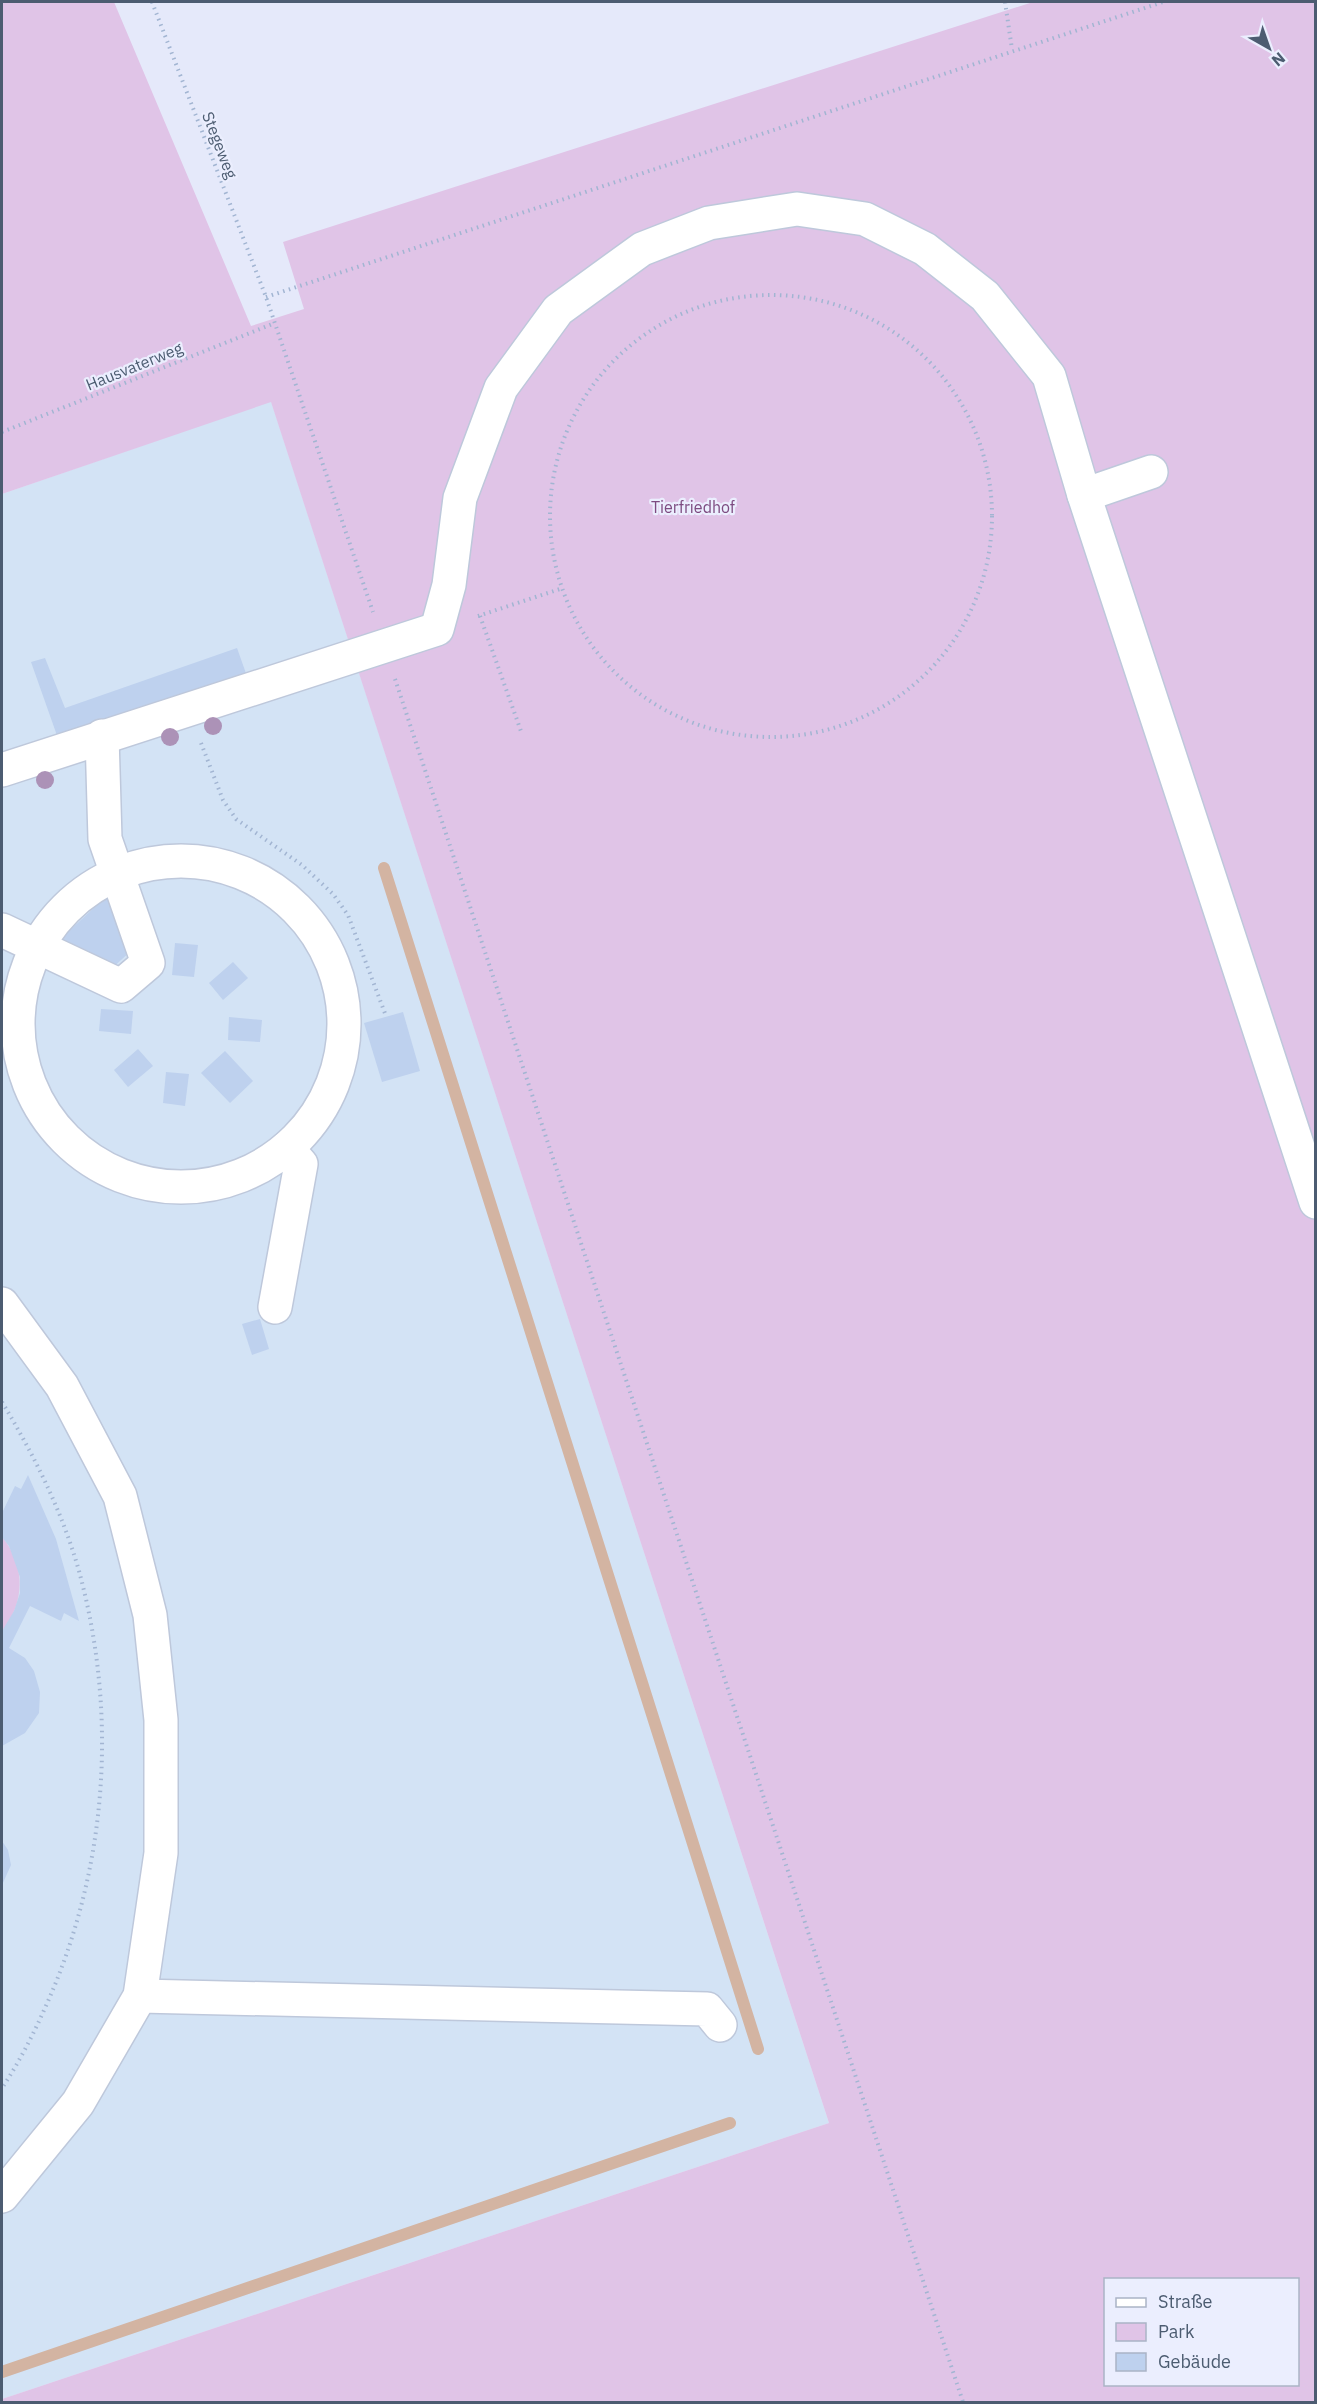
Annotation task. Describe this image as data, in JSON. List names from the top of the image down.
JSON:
{
  "streets": {
    "path": ["Stegeweg", "Hausvaterweg"]
  },
  "crossings": [
    ["Stegeweg", "Hausvaterweg"]
  ],
  "parks": ["Tierfriedhof"],
  "legend": ["Straße", "Park", "Gebäude"],
  "north": "bottom right"
}
